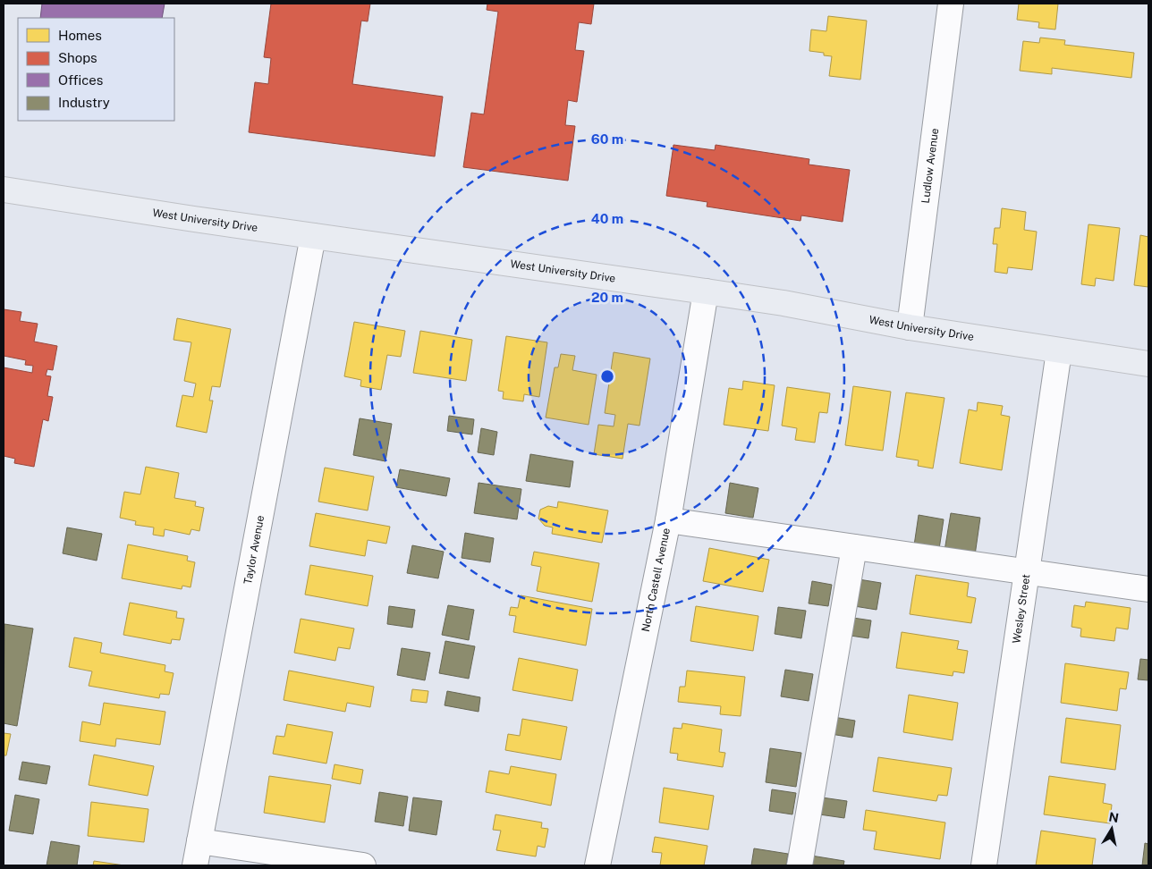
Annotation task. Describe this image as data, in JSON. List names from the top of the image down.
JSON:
{
  "streets": {
    "main road": ["West University Drive"],
    "street": [
      "Ludlow Avenue",
      "Taylor Avenue",
      "North Castell Avenue",
      "Wesley Street"
    ]
  },
  "crossings": [
    ["Ludlow Avenue", "West University Drive"],
    ["West University Drive", "Taylor Avenue"],
    ["West University Drive", "North Castell Avenue"],
    ["West University Drive", "Wesley Street"]
  ],
  "legend": [
    "Homes",
    "Shops",
    "Offices",
    "Industry"
  ],
  "north": "top",
  "rings": ["60 m", "40 m", "20 m"]
}
